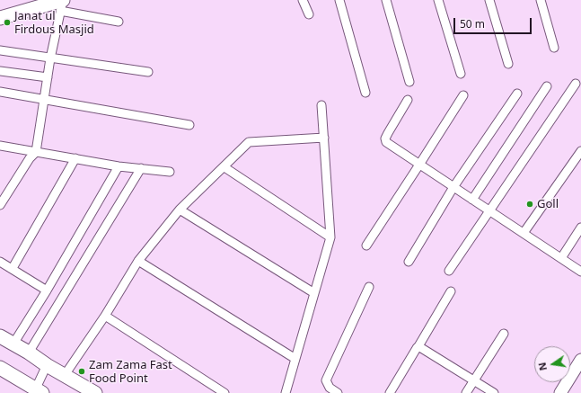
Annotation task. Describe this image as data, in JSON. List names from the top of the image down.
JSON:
{
  "places": ["Janat ul Firdous Masjid", "Goll", "Zam Zama Fast Food Point"],
  "scale_bar": "50 m",
  "north": "left"
}
